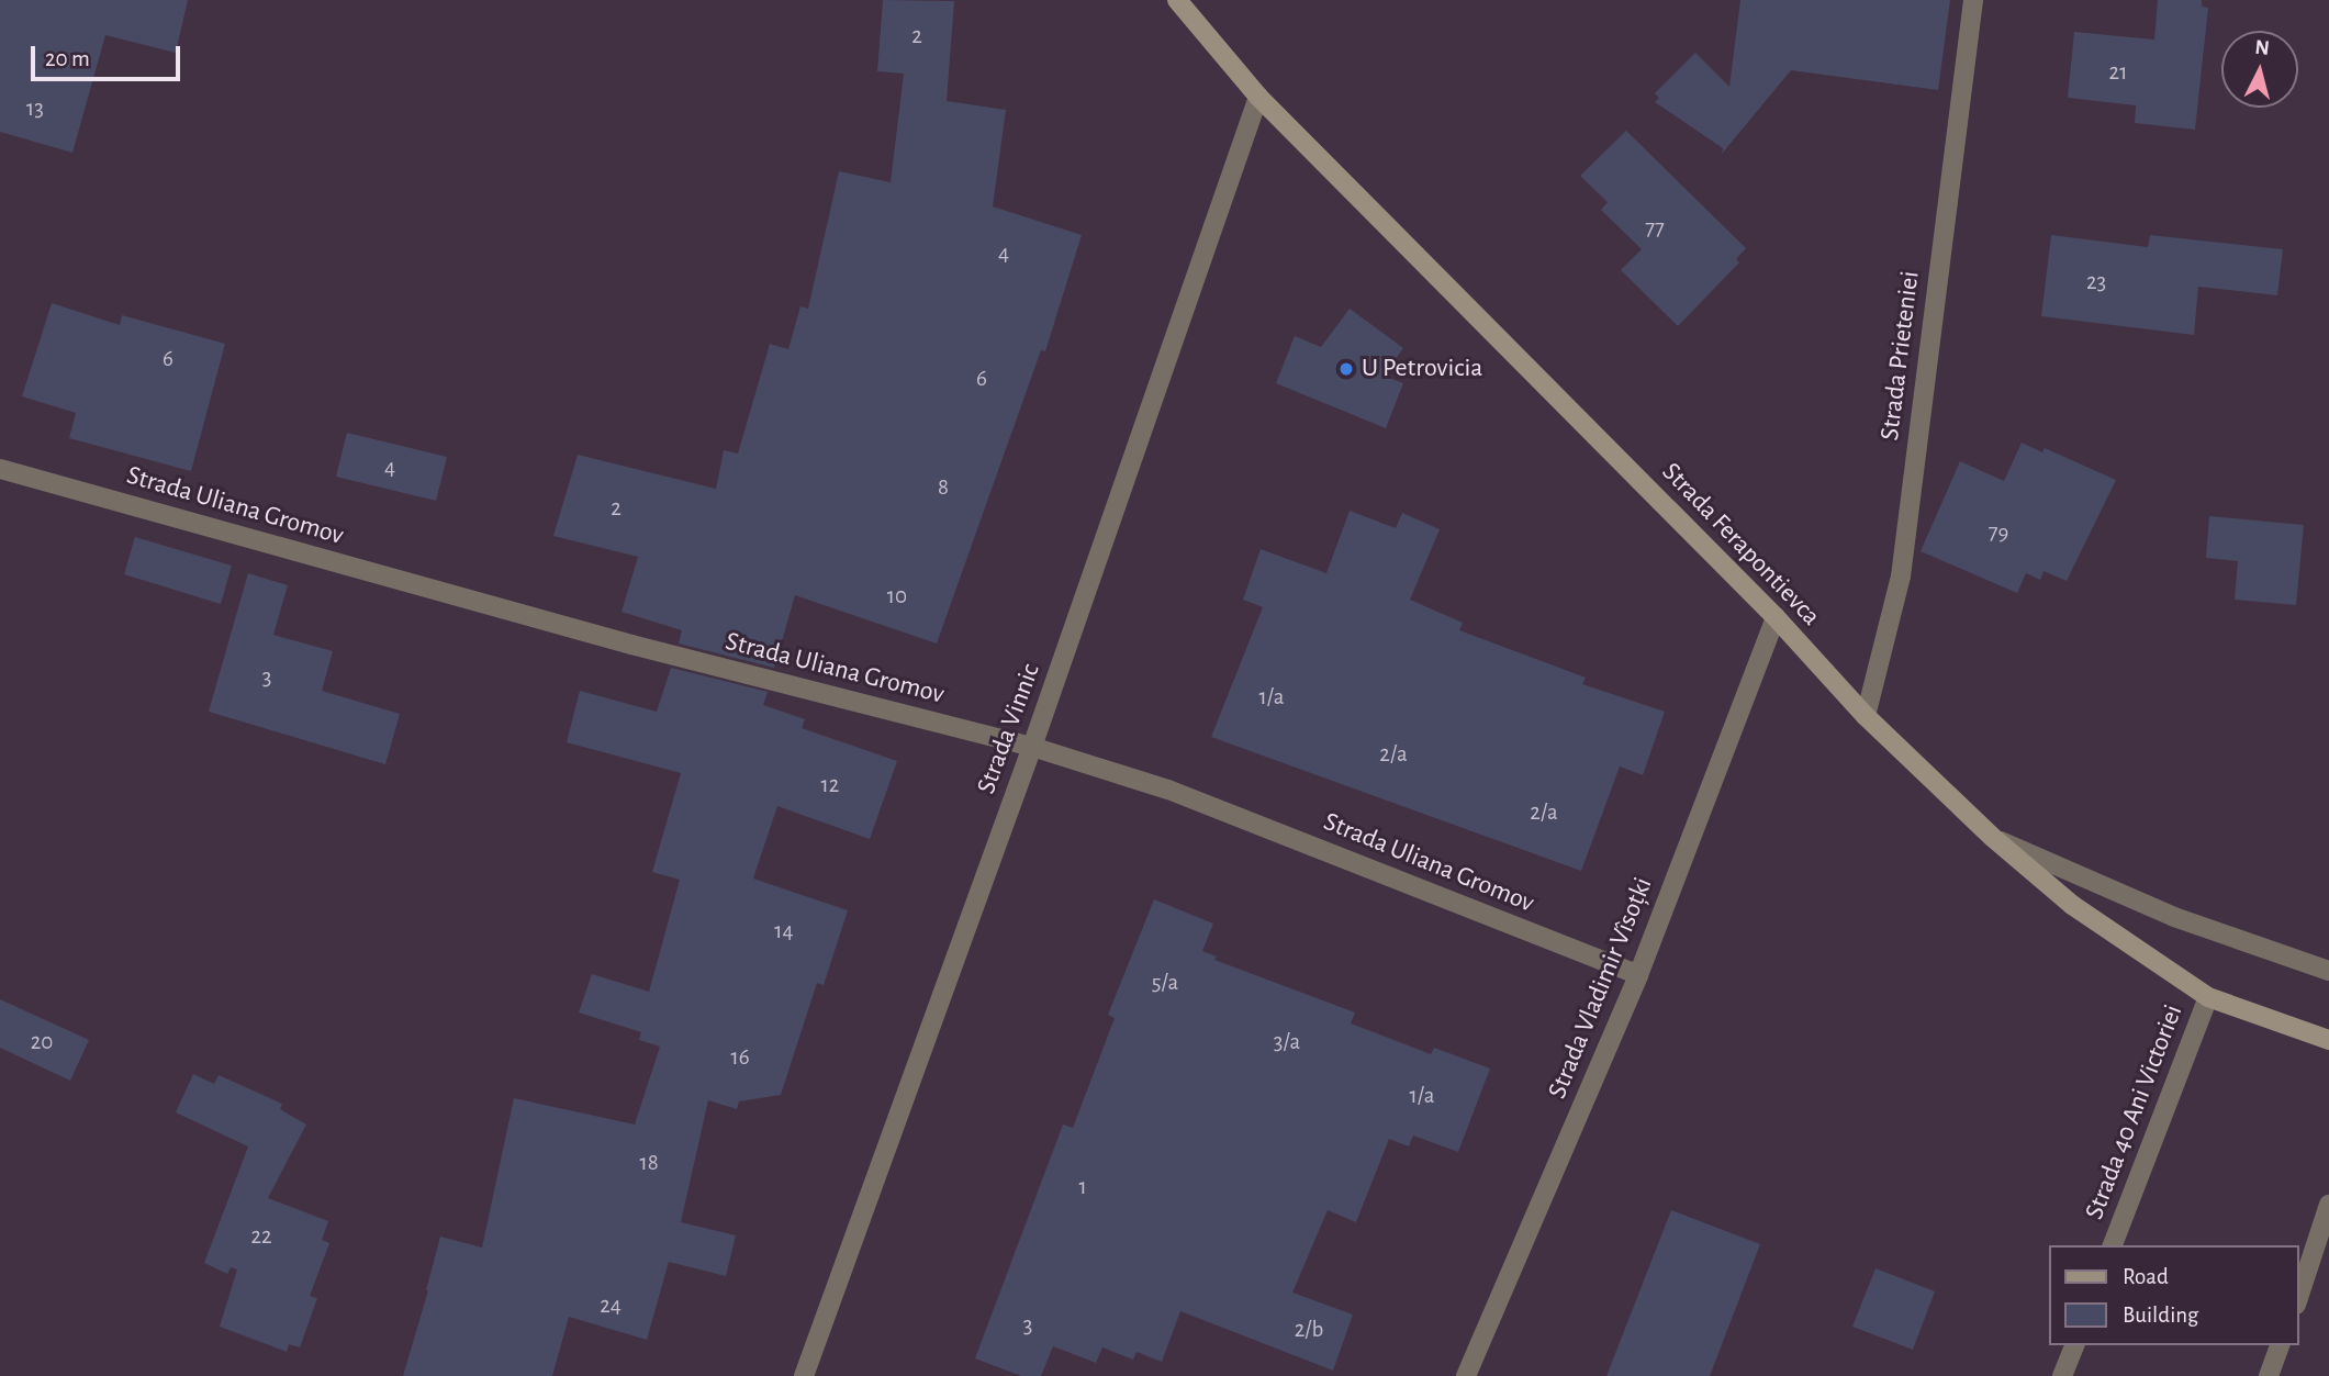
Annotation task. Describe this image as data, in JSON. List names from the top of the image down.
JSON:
{
  "streets": {
    "main road": ["Strada Ferapontievca"],
    "street": [
      "Strada Prieteniei",
      "Strada Uliana Gromov",
      "Strada Vinnic",
      "Strada Vladimir Vîsoțki",
      "Strada 40 Ani Victoriei"
    ]
  },
  "crossings": [
    ["Strada Prieteniei", "Strada Ferapontievca"],
    ["Strada Uliana Gromov", "Strada Vinnic"],
    ["Strada Uliana Gromov", "Strada Vladimir Vîsoțki"],
    ["Strada Ferapontievca", "Strada Vinnic"],
    ["Strada Ferapontievca", "Strada Vladimir Vîsoțki"],
    ["Strada Ferapontievca", "Strada 40 Ani Victoriei"]
  ],
  "places": ["U Petrovicia"],
  "house_numbers": [
    "2",
    "21",
    "13",
    "77",
    "4",
    "23",
    "6",
    "6",
    "4",
    "8",
    "2",
    "79",
    "10",
    "3",
    "1/a",
    "2/a",
    "12",
    "2/a",
    "14",
    "5/a",
    "20",
    "3/a",
    "16",
    "1/a",
    "18",
    "1",
    "22",
    "24",
    "3",
    "2/b"
  ],
  "legend": ["Road", "Building"],
  "scale_bar": "20 m",
  "north": "top"
}
